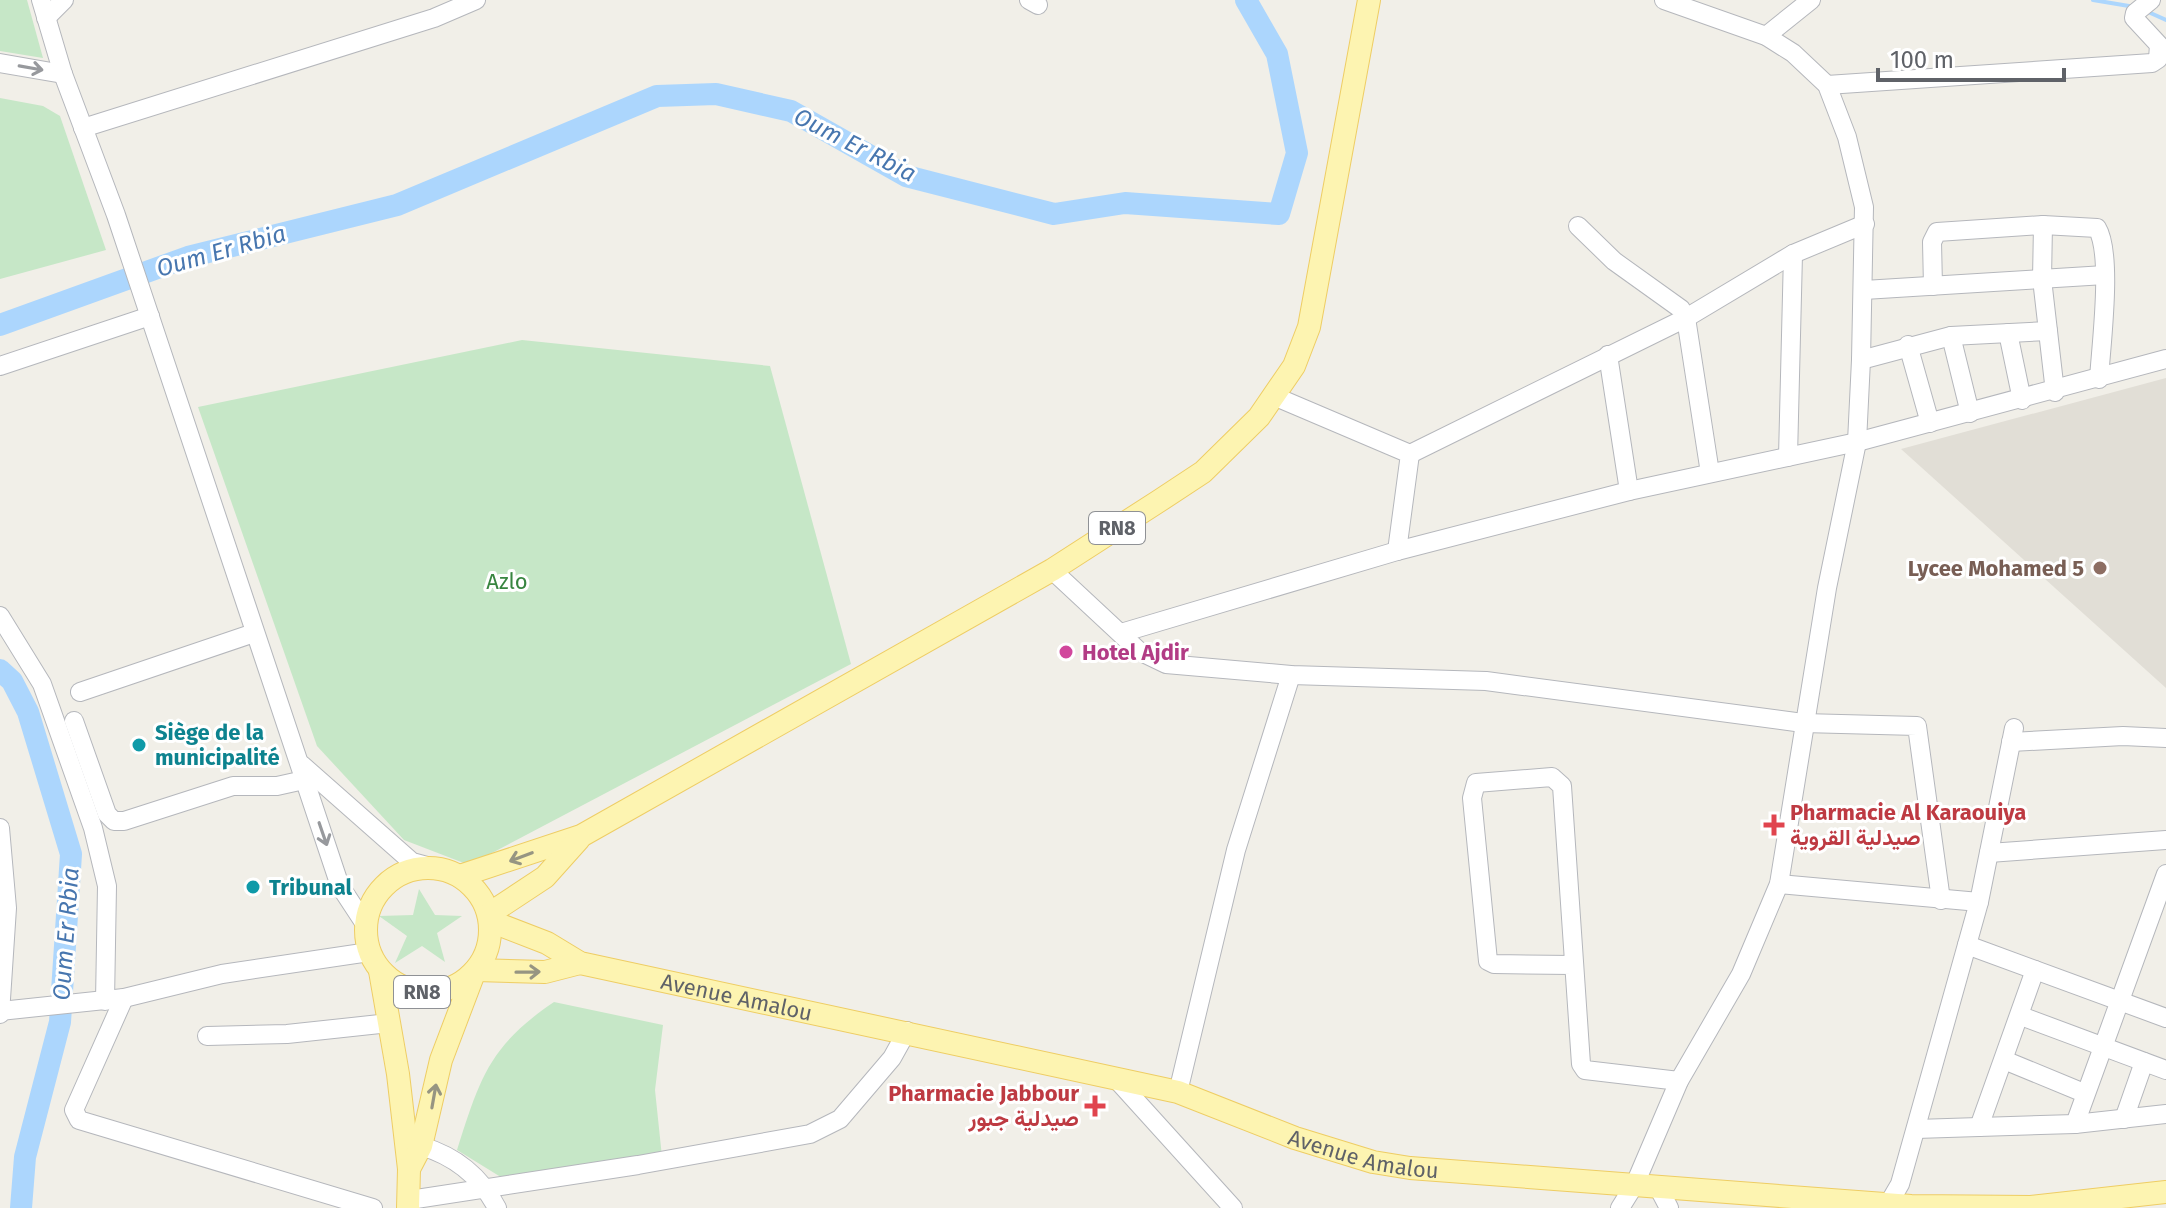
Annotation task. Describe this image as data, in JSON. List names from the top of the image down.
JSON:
{
  "streets": {
    "main road": ["RN8", "Avenue Amalou"]
  },
  "water": ["Oum Er Rbia"],
  "parks": ["Azlo"],
  "places": {
    "other": [
      "Lycee Mohamed 5",
      "Hotel Ajdir",
      "Siège de la municipalité",
      "Tribunal"
    ],
    "health": ["Pharmacie Al Karaouiya صيدلية القروية", "Pharmacie Jabbour صيدلية جبور"]
  },
  "scale_bar": "100 m"
}
